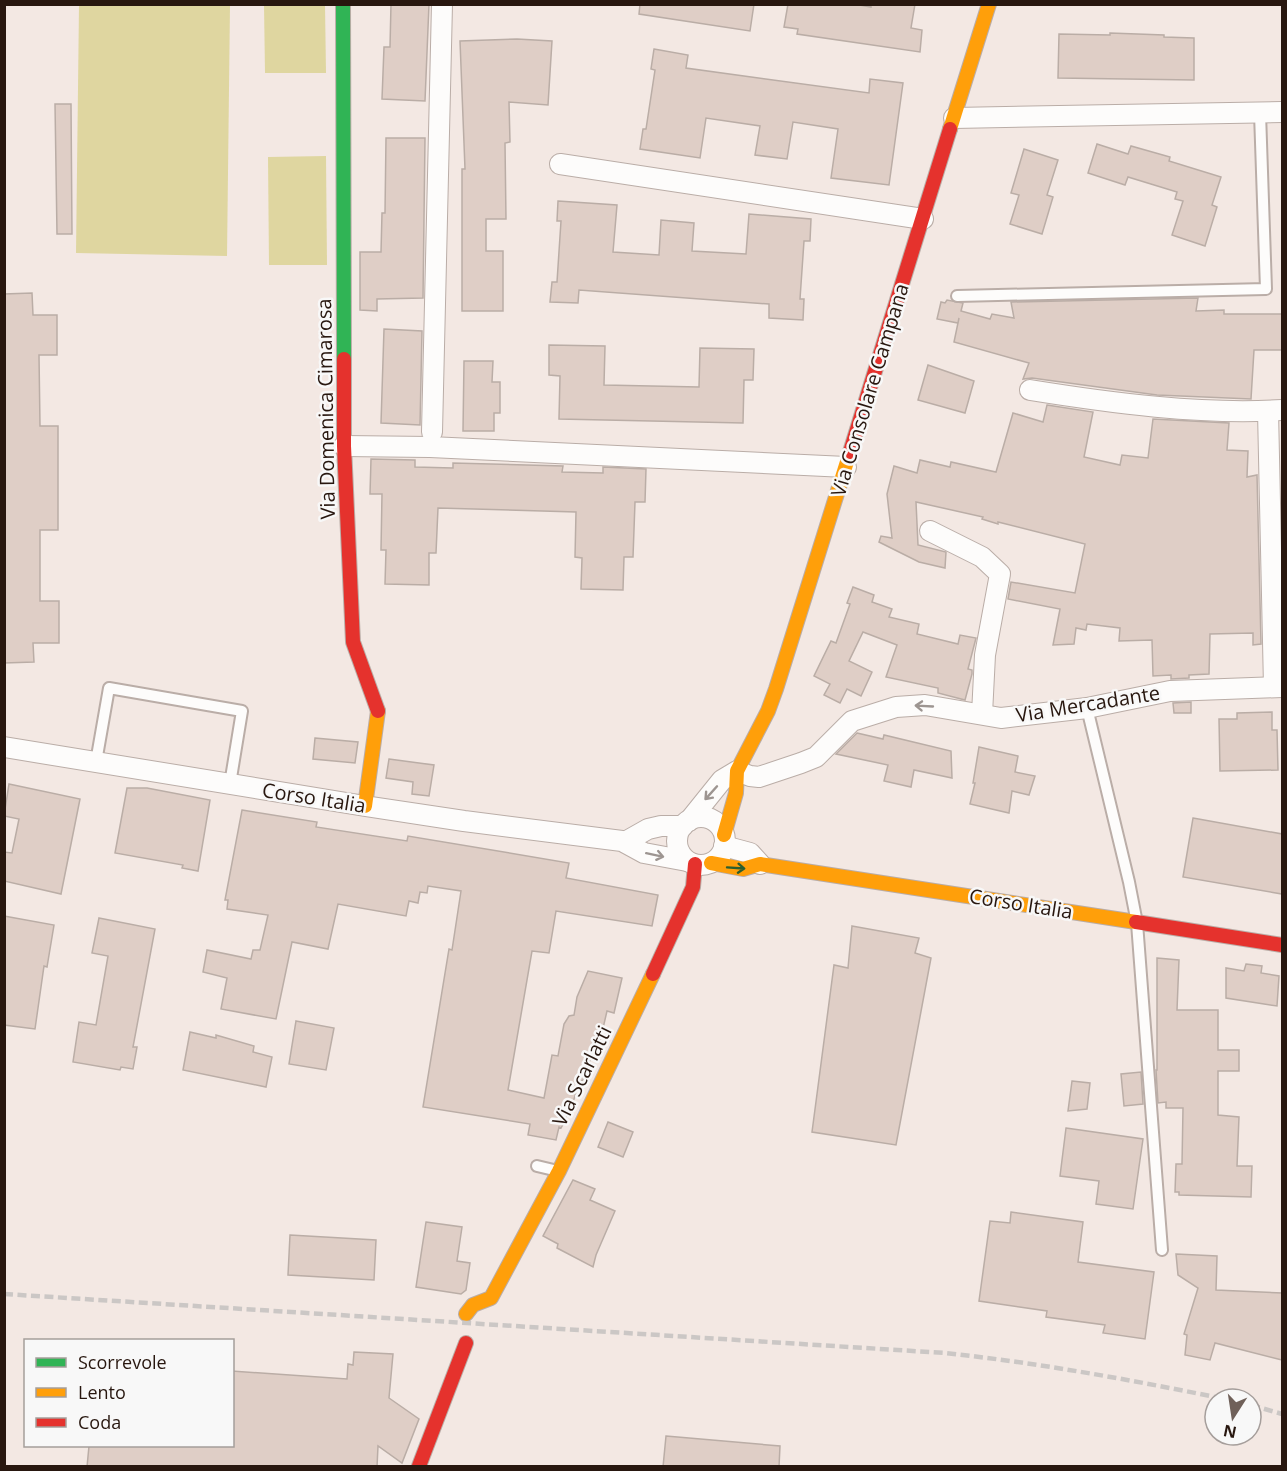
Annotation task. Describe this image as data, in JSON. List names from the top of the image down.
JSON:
{
  "streets": {
    "street": [
      "Via Consolare Campana",
      "Via Domenica Cimarosa",
      "Via Mercadante",
      "Corso Italia",
      "Via Scarlatti"
    ]
  },
  "crossings": [
    ["Via Consolare Campana", "Via Mercadante"],
    ["Via Consolare Campana", "Corso Italia"],
    ["Via Consolare Campana", "Via Scarlatti"],
    ["Via Domenica Cimarosa", "Corso Italia"],
    ["Corso Italia", "Via Scarlatti"]
  ],
  "one_way": ["Via Mercadante"],
  "legend": ["Scorrevole", "Lento", "Coda"],
  "north": "bottom"
}
